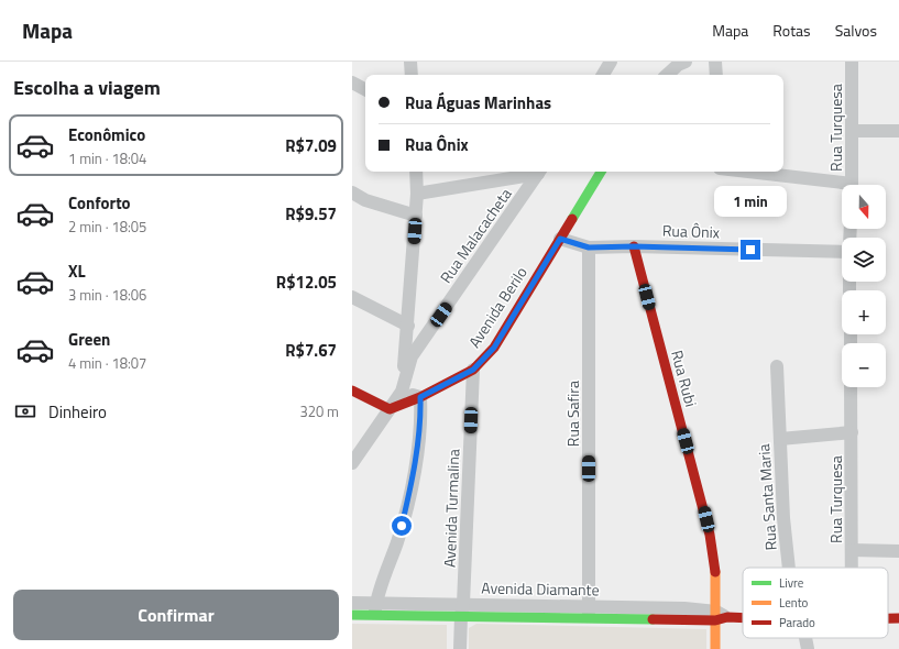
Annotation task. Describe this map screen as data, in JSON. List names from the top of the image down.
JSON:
{
  "streets": {
    "street": [
      "Rua Turquesa",
      "Rua Ônix",
      "Rua Malacacheta",
      "Avenida Berilo",
      "Rua Rubi",
      "Rua Safira",
      "Rua Santa Maria",
      "Avenida Turmalina",
      "Avenida Diamante"
    ]
  },
  "crossings": [
    ["Rua Ônix", "Avenida Berilo"],
    ["Rua Ônix", "Rua Rubi"],
    ["Rua Ônix", "Rua Safira"],
    ["Avenida Berilo", "Avenida Turmalina"],
    ["Rua Rubi", "Avenida Diamante"],
    ["Rua Safira", "Avenida Diamante"],
    ["Avenida Turmalina", "Avenida Diamante"]
  ],
  "legend": ["Livre", "Lento", "Parado"],
  "north": "bottom",
  "page": {
    "header": "Mapa",
    "nav": ["Mapa", "Rotas", "Salvos"],
    "heading": "Escolha a viagem",
    "banner": ["Rua Águas Marinhas", "Rua Ônix"],
    "list": [
      {
        "name": "Econômico",
        "note": "1 min · 18:04",
        "value": "R$7.09"
      },
      {
        "name": "Conforto",
        "note": "2 min · 18:05",
        "value": "R$9.57"
      },
      {
        "name": "XL",
        "note": "3 min · 18:06",
        "value": "R$12.05"
      },
      {
        "name": "Green",
        "note": "4 min · 18:07",
        "value": "R$7.67"
      }
    ],
    "map_buttons": ["+", "−"],
    "bubble": "1 min",
    "pay": ["Dinheiro", "320 m"],
    "buttons": "Confirmar"
  }
}
